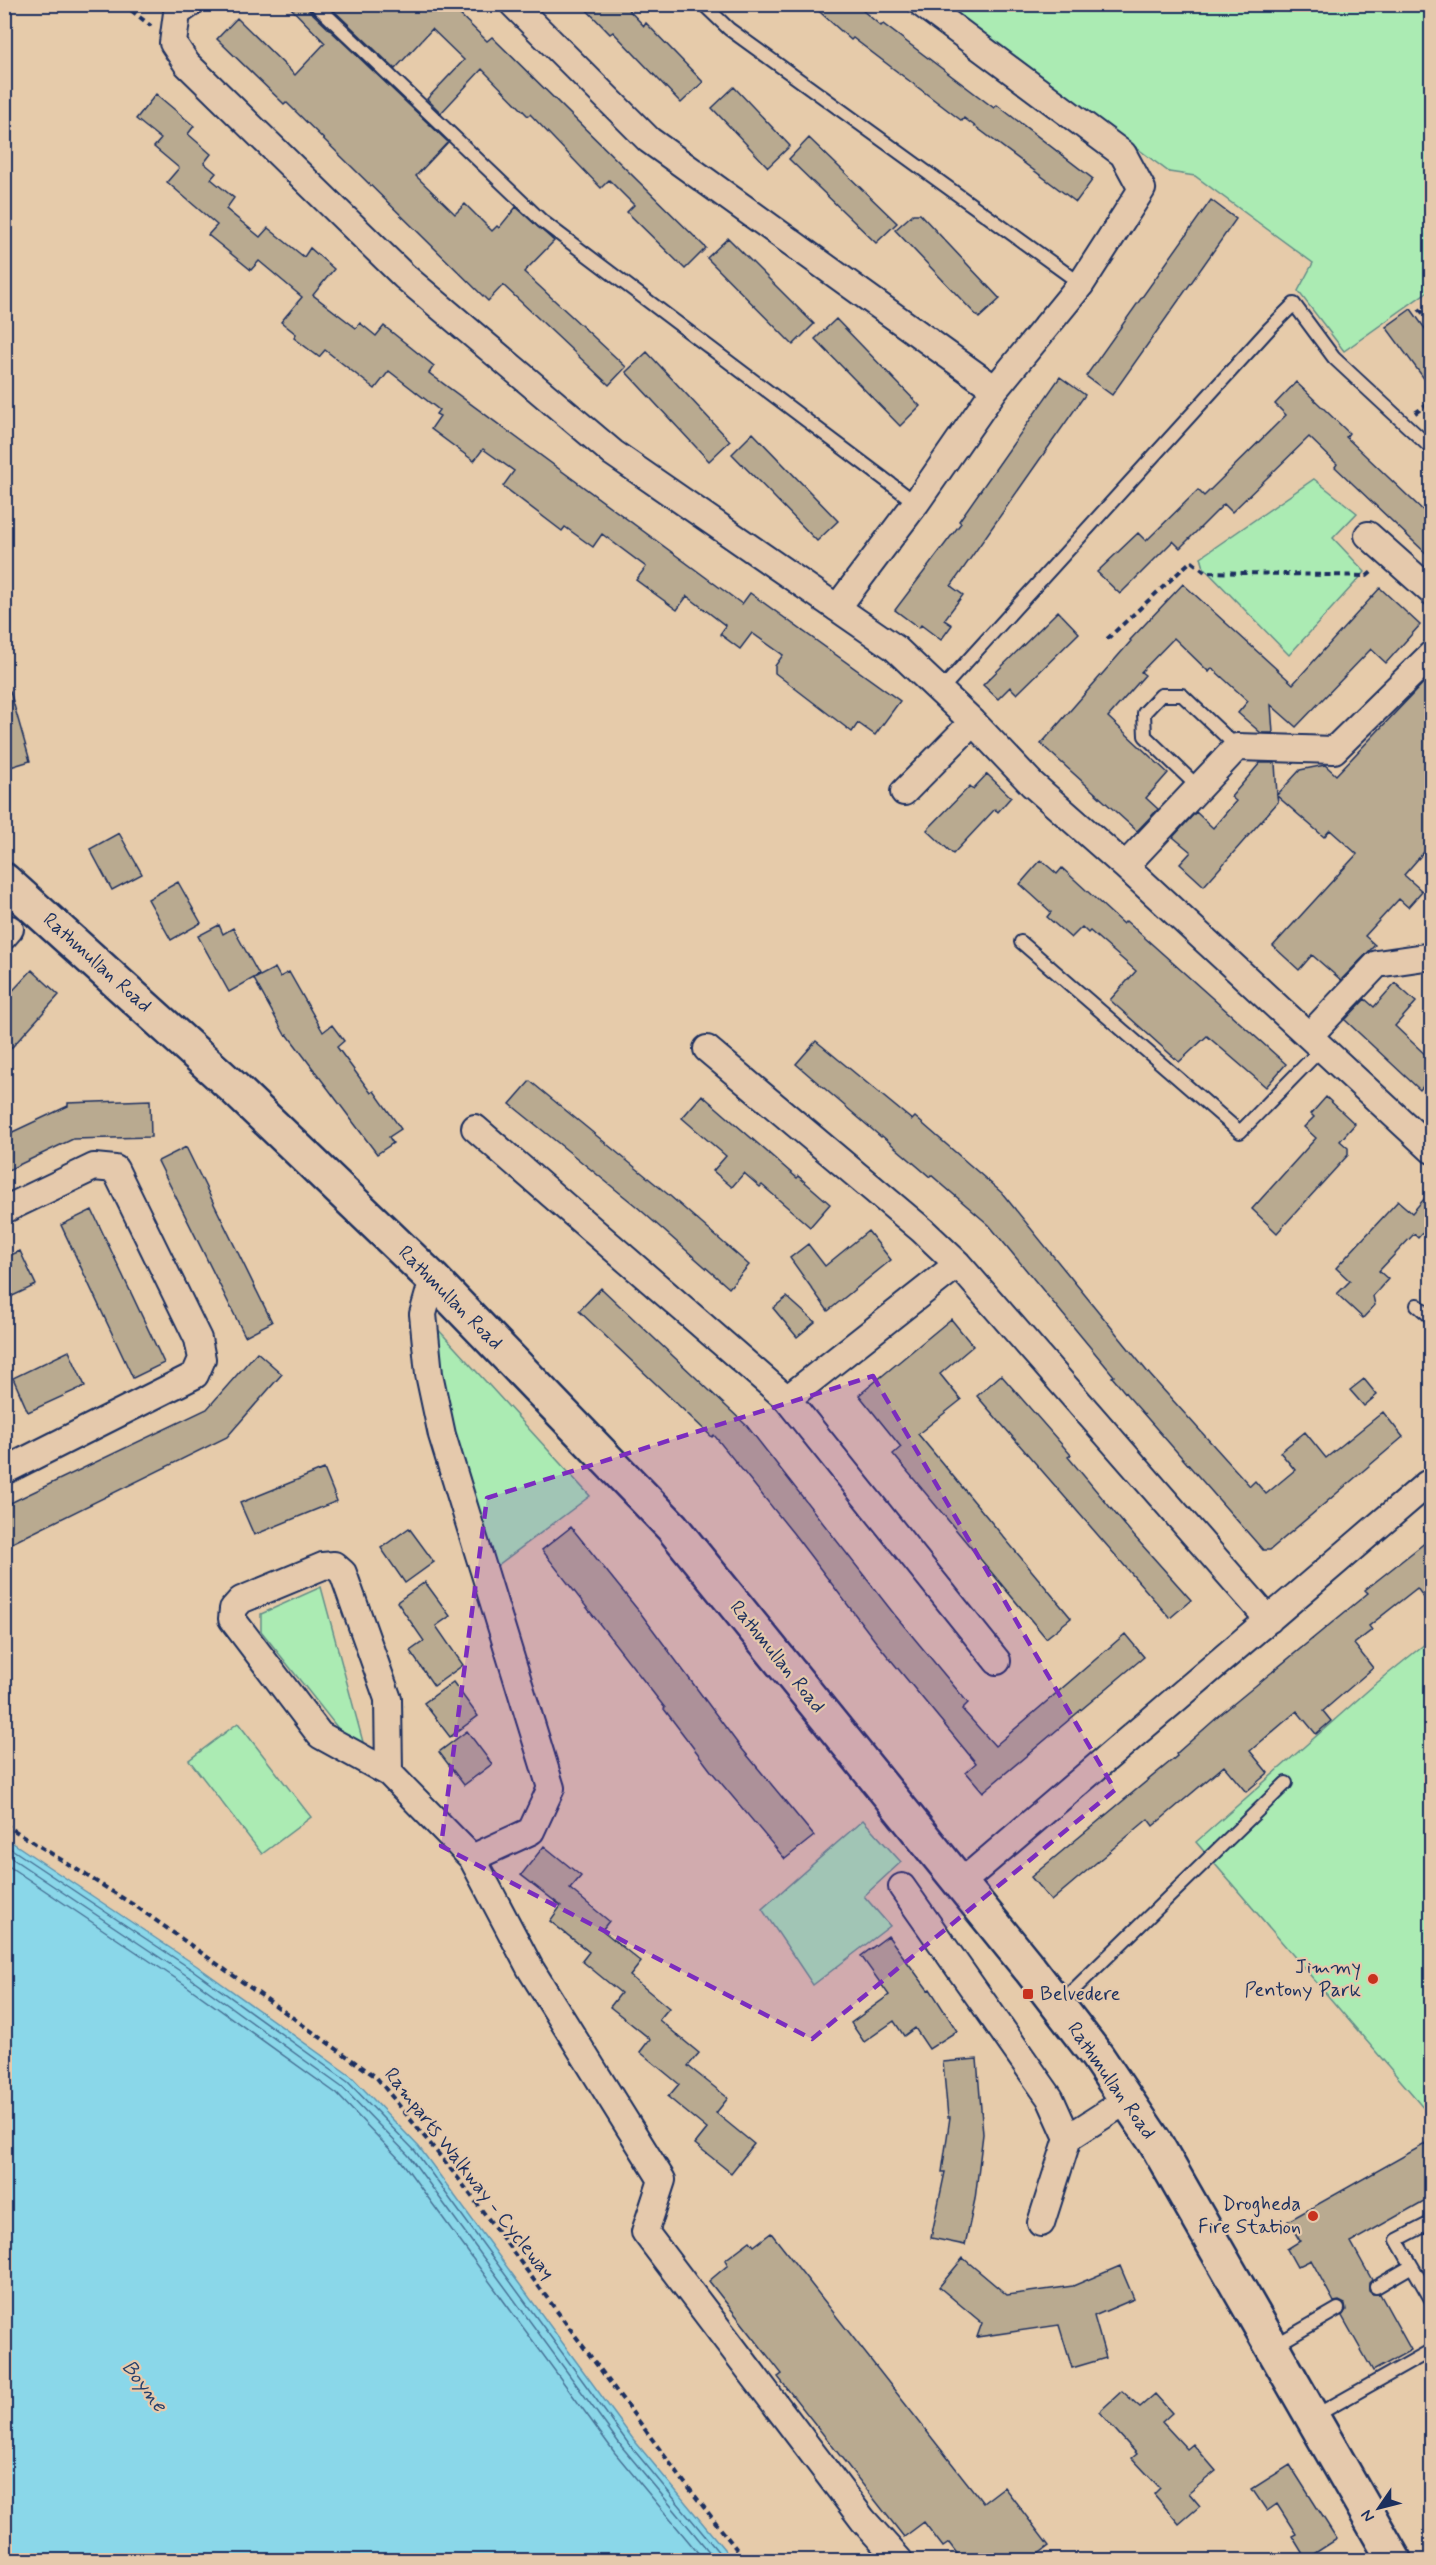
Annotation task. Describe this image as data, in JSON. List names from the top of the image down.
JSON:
{
  "streets": {
    "street": ["Rathmullan Road"],
    "path": ["Ramparts Walkway - Cycleway"]
  },
  "water": ["Boyne"],
  "places": {
    "other": ["Jimmy Pentony Park", "Drogheda Fire Station"],
    "transit": ["Belvedere"]
  },
  "north": "bottom left"
}
